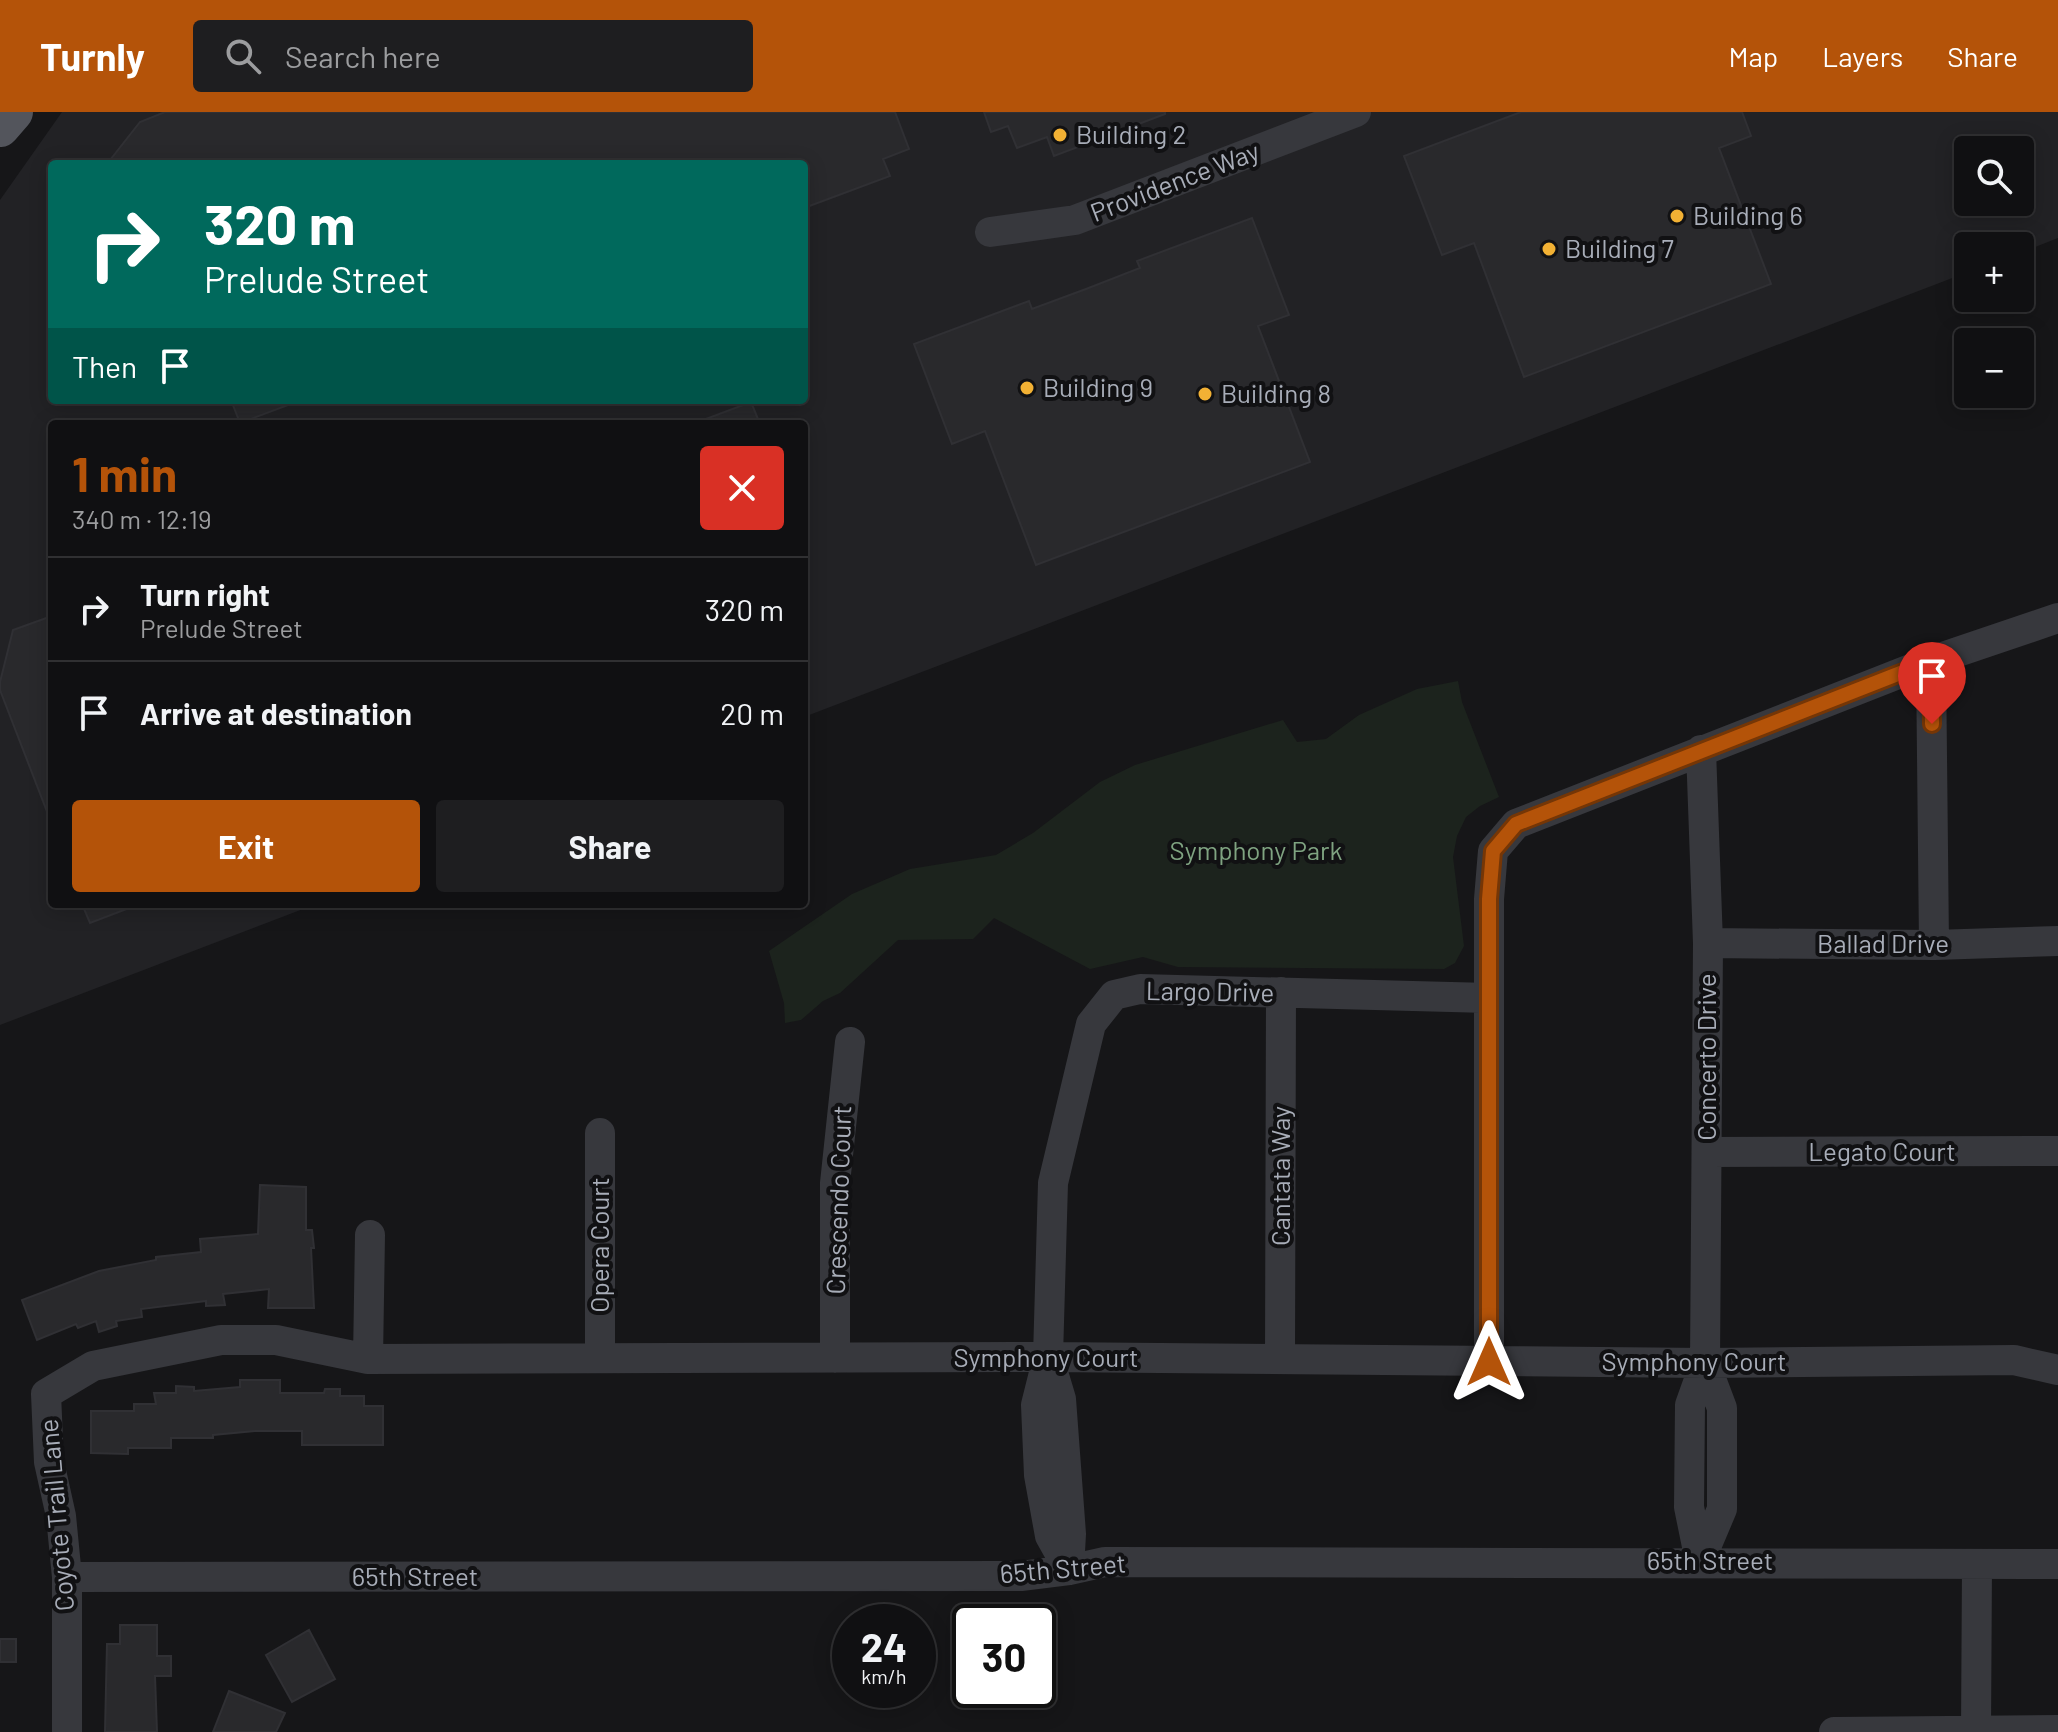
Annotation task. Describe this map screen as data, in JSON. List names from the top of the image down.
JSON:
{
  "streets": {
    "street": [
      "Providence Way",
      "Ballad Drive",
      "Largo Drive",
      "Concerto Drive",
      "Legato Court",
      "Cantata Way",
      "Crescendo Court",
      "Opera Court",
      "Symphony Court",
      "Coyote Trail Lane",
      "65th Street"
    ]
  },
  "crossings": [
    ["Ballad Drive", "Concerto Drive"],
    ["Largo Drive", "Cantata Way"],
    ["Largo Drive", "Symphony Court"],
    ["Largo Drive", "65th Street"],
    ["Concerto Drive", "Legato Court"],
    ["Concerto Drive", "Symphony Court"],
    ["Concerto Drive", "65th Street"],
    ["Cantata Way", "Symphony Court"],
    ["Crescendo Court", "Symphony Court"],
    ["Opera Court", "Symphony Court"],
    ["Symphony Court", "Coyote Trail Lane"],
    ["Coyote Trail Lane", "65th Street"]
  ],
  "parks": ["Symphony Park"],
  "places": [
    "Building 2",
    "Building 6",
    "Building 7",
    "Building 9",
    "Building 8"
  ],
  "page": {
    "header": "Turnly",
    "search": "Search here",
    "nav": ["Map", "Layers", "Share"],
    "map_buttons": ["+", "−"],
    "turn": ["320 m", "Prelude Street"],
    "then": "Then",
    "heading": ["1 min", "340 m · 12:19"],
    "list": [
      {
        "name": "Turn right",
        "note": "Prelude Street",
        "value": "320 m"
      },
      {
        "name": "Arrive at destination",
        "value": "20 m"
      }
    ],
    "buttons": ["Exit", "Share"],
    "speed": "24 km/h",
    "limit": "30"
  }
}
